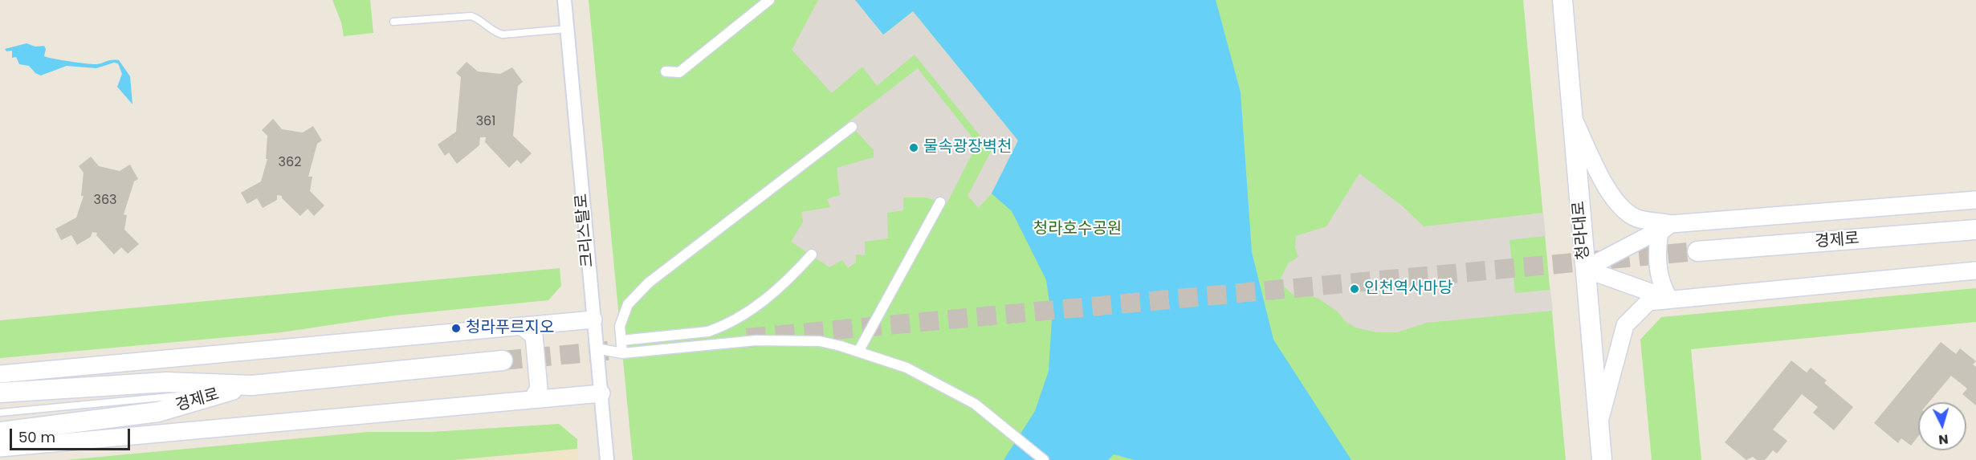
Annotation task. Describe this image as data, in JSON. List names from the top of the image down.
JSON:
{
  "streets": {
    "main road": ["청라대로", "경제로"],
    "street": ["크리스탈로"]
  },
  "parks": ["청라호수공원"],
  "places": ["물속광장벽천", "인천역사마당", "청라푸르지오"],
  "house_numbers": ["361", "362", "363"],
  "scale_bar": "50 m",
  "north": "bottom"
}
